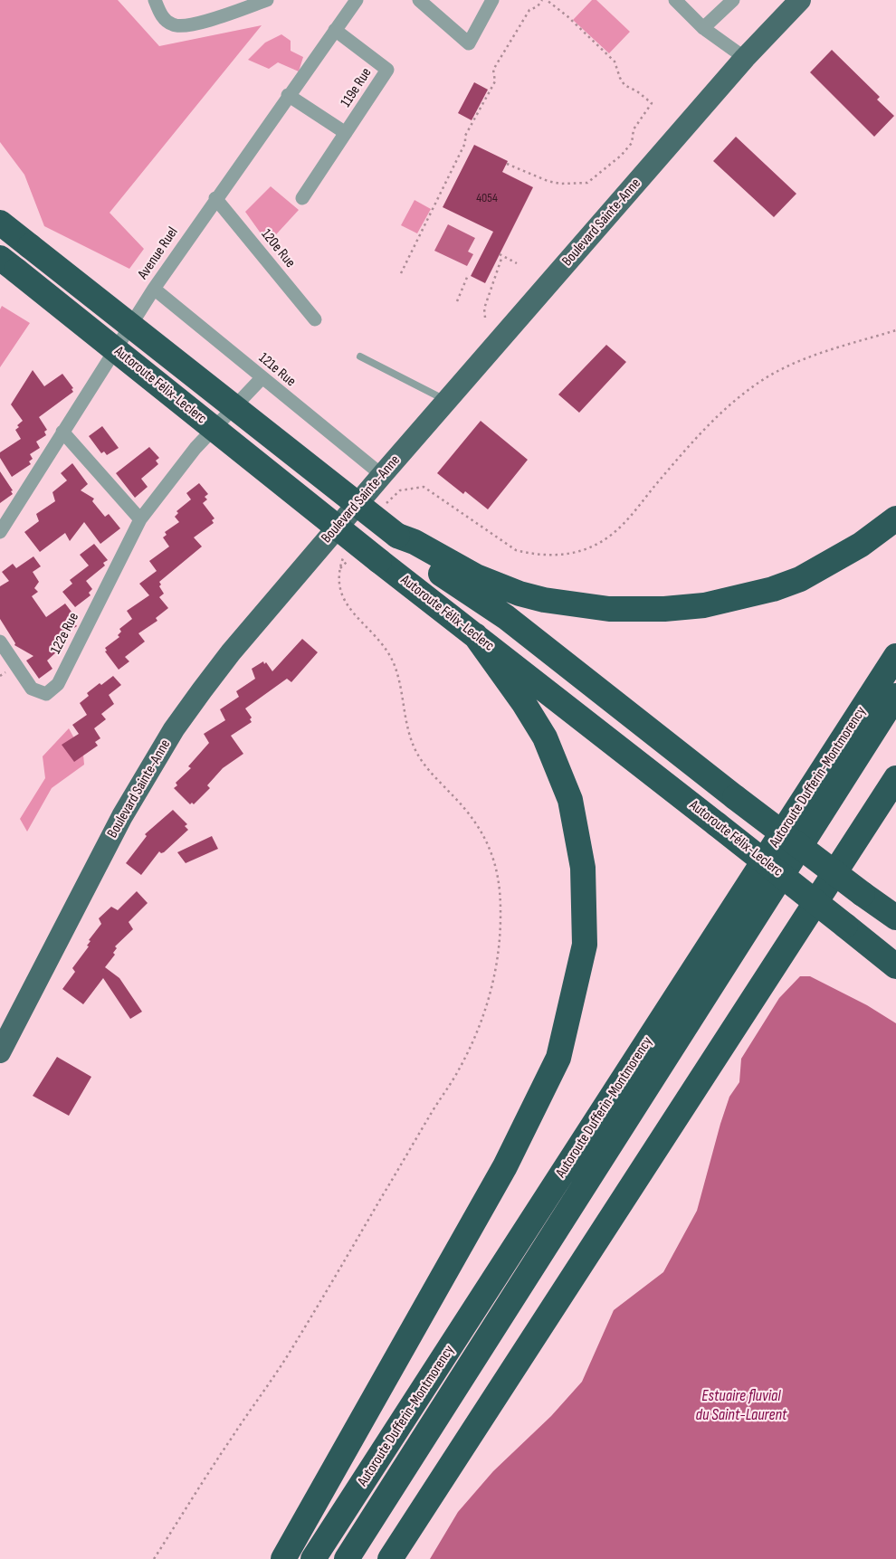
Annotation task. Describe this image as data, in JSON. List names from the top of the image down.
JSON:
{
  "streets": {
    "highway": ["Autoroute Félix-Leclerc", "Autoroute Dufferin-Montmorency"],
    "main road": ["Boulevard Sainte-Anne"],
    "street": [
      "119e Rue",
      "120e Rue",
      "Avenue Ruel",
      "121e Rue",
      "122e Rue"
    ]
  },
  "crossings": [
    ["119e Rue", "Avenue Ruel"],
    ["Boulevard Sainte-Anne", "121e Rue"],
    ["120e Rue", "Avenue Ruel"],
    ["Avenue Ruel", "121e Rue"],
    ["121e Rue", "122e Rue"]
  ],
  "water": ["Estuaire fluvial du Saint-Laurent"],
  "house_numbers": ["4054"]
}
